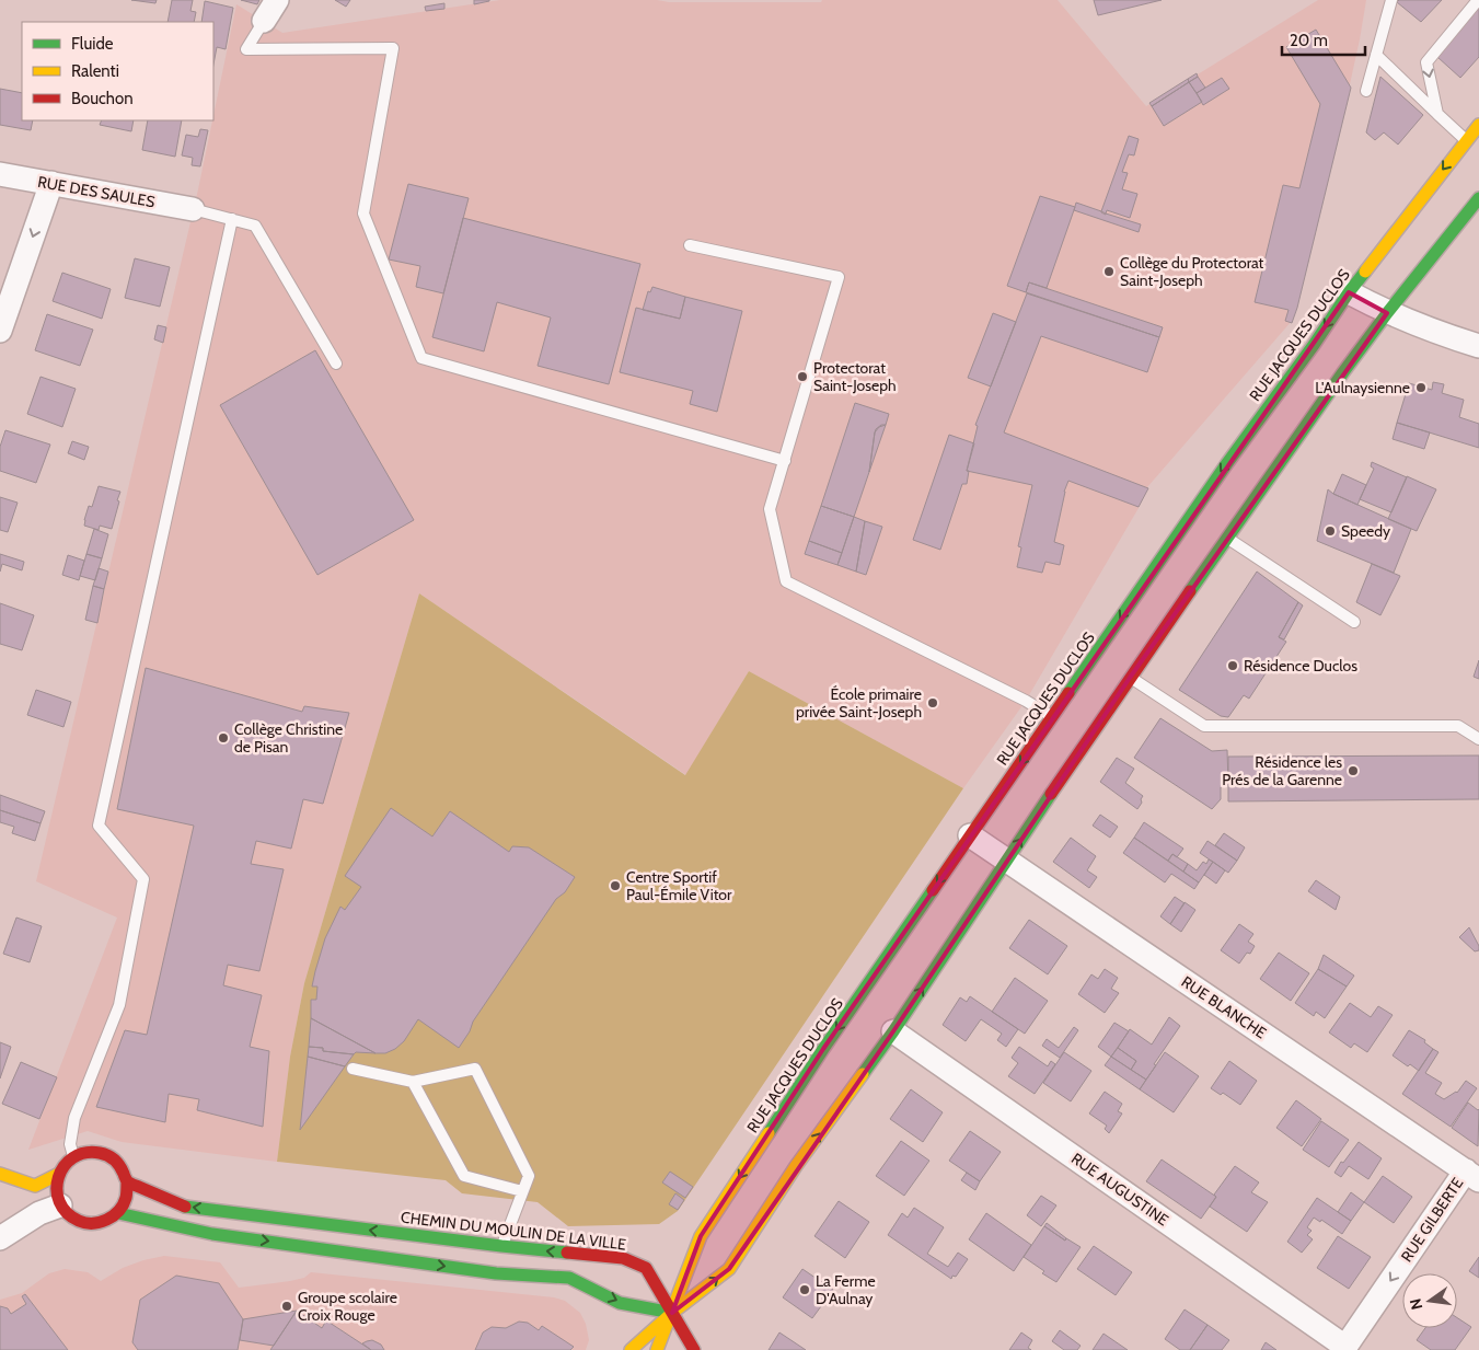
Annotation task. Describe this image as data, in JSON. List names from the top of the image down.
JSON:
{
  "streets": {
    "main road": ["RUE JACQUES DUCLOS", "CHEMIN DU MOULIN DE LA VILLE"],
    "street": [
      "RUE DES SAULES",
      "RUE BLANCHE",
      "RUE AUGUSTINE",
      "RUE GILBERTE"
    ]
  },
  "crossings": [
    ["RUE JACQUES DUCLOS", "RUE BLANCHE"],
    ["RUE JACQUES DUCLOS", "RUE AUGUSTINE"],
    ["RUE JACQUES DUCLOS", "CHEMIN DU MOULIN DE LA VILLE"],
    ["RUE BLANCHE", "RUE GILBERTE"],
    ["RUE AUGUSTINE", "RUE GILBERTE"]
  ],
  "one_way": ["RUE GILBERTE"],
  "places": [
    "Collège du Protectorat Saint-Joseph",
    "Protectorat Saint-Joseph",
    "L'Aulnaysienne",
    "Speedy",
    "Résidence Duclos",
    "École primaire privée Saint-Joseph",
    "Collège Christine de Pisan",
    "Résidence les Prés de la Garenne",
    "Centre Sportif Paul-Émile Vitor",
    "La Ferme D'Aulnay",
    "Groupe scolaire Croix Rouge"
  ],
  "legend": ["Fluide", "Ralenti", "Bouchon"],
  "scale_bar": "20 m",
  "north": "left"
}
